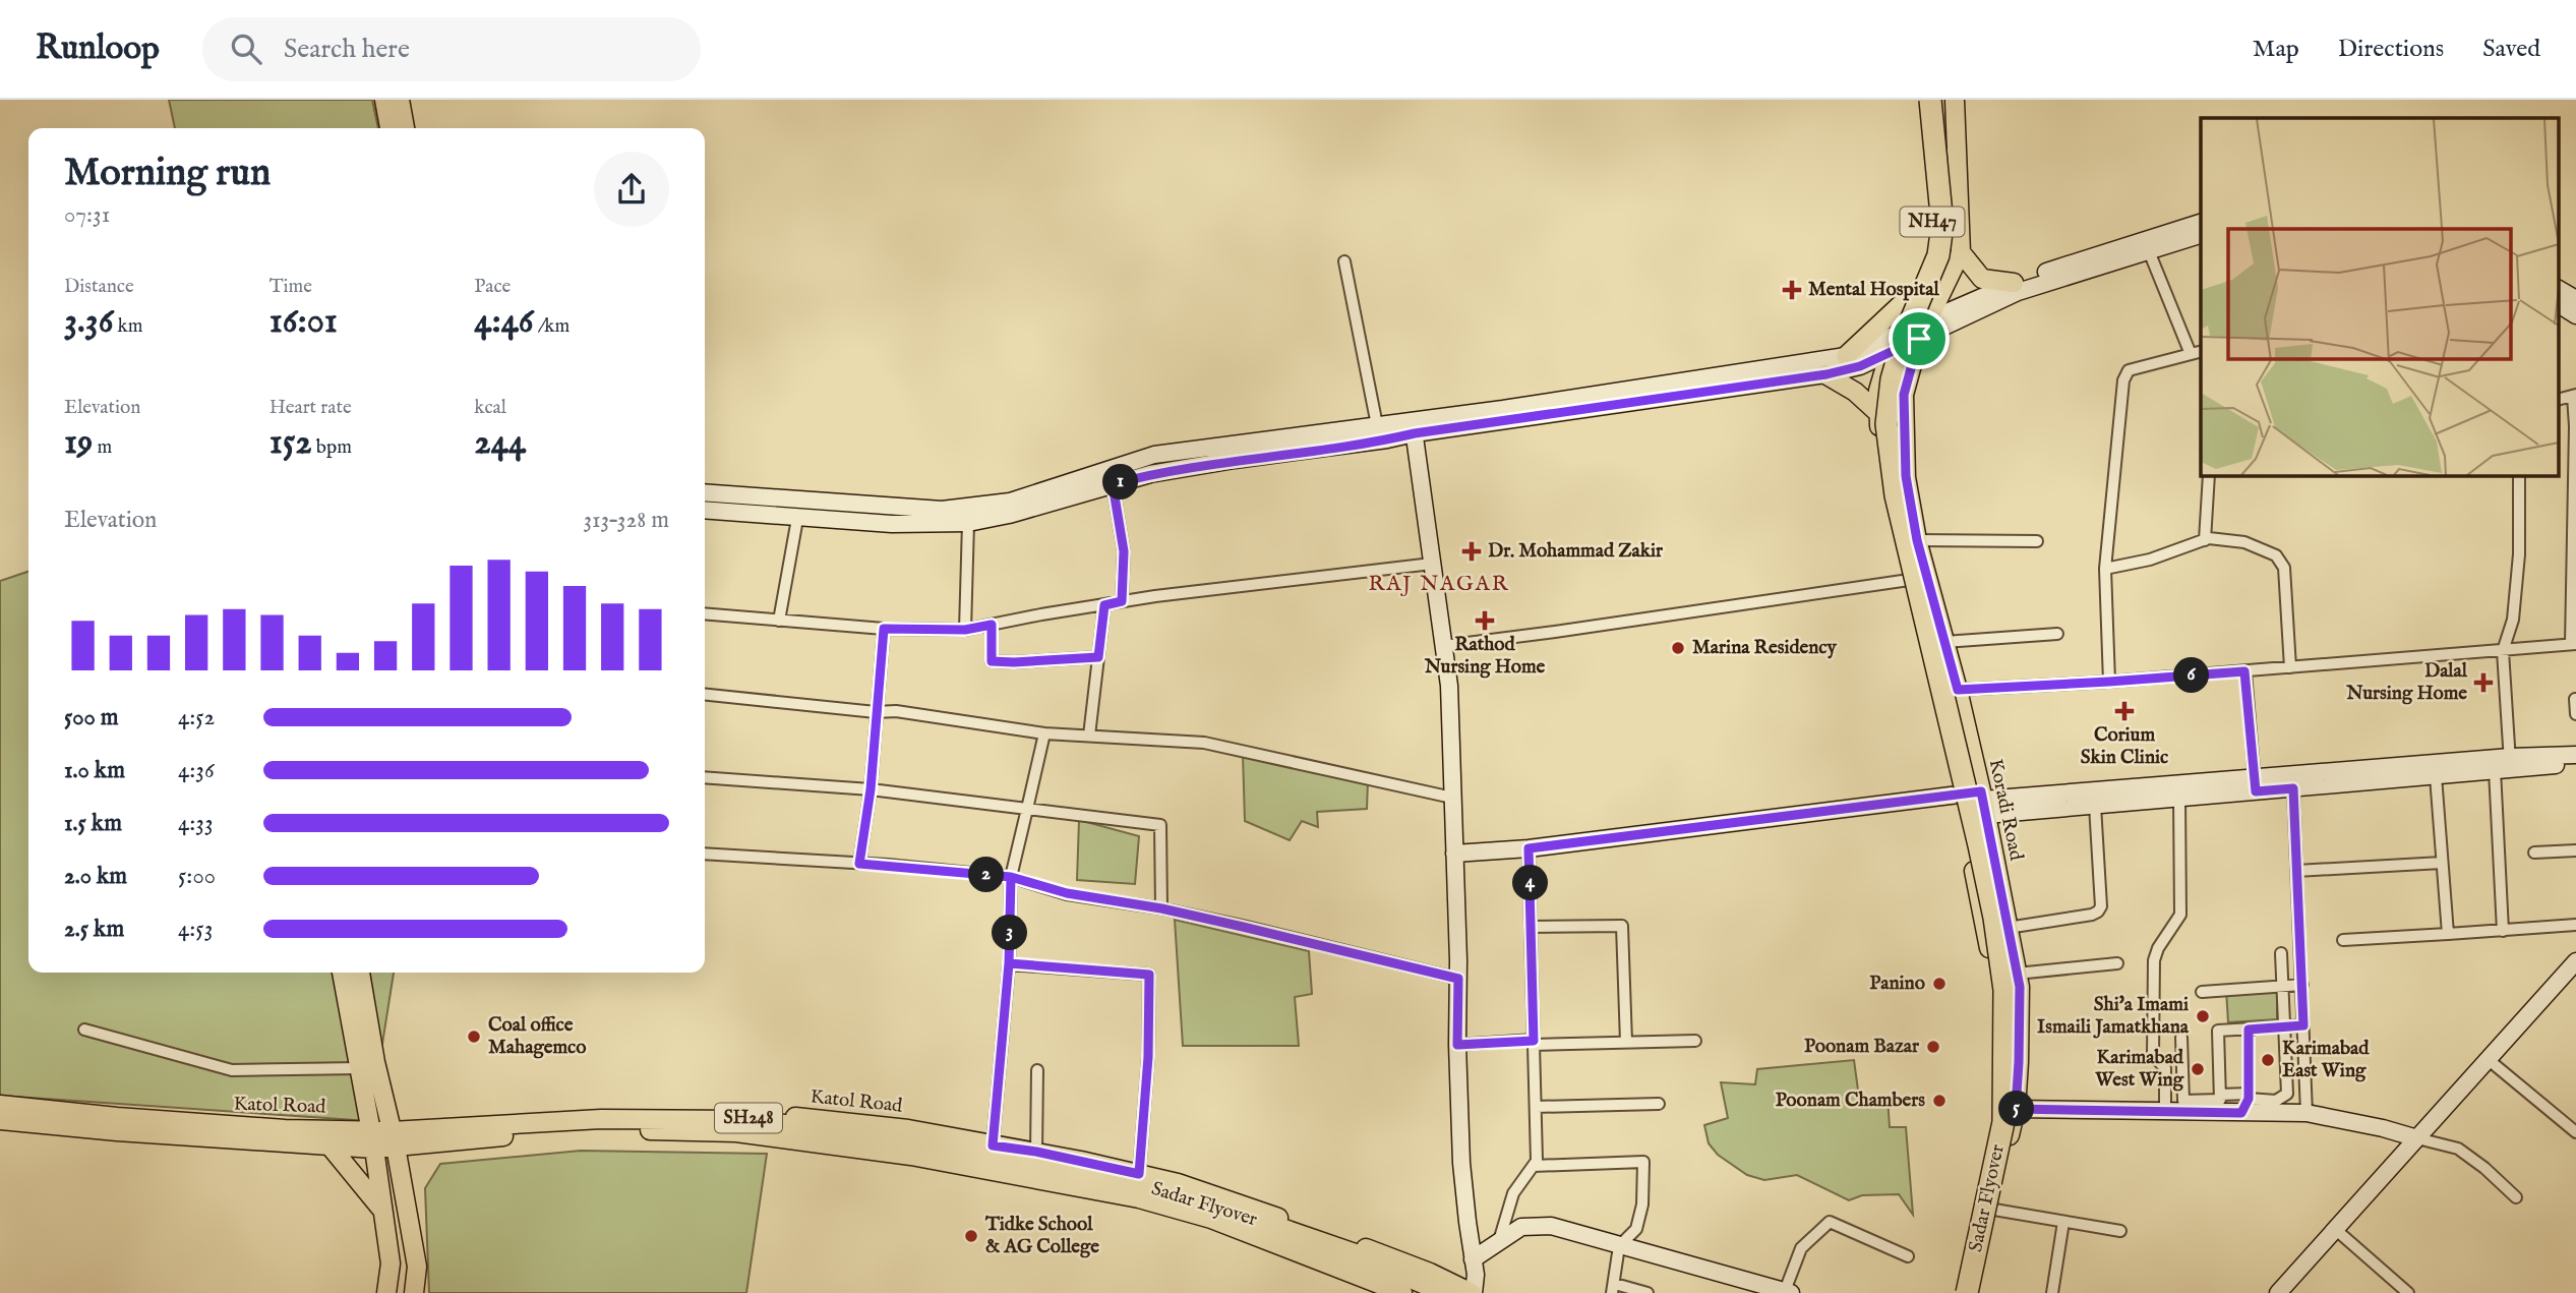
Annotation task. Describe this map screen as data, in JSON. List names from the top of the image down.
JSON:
{
  "streets": {
    "highway": ["NH47", "Sadar Flyover"],
    "main road": ["Koradi Road", "Katol Road", "SH248"]
  },
  "crossings": [
    ["NH47", "Koradi Road"],
    ["Katol Road", "Sadar Flyover"]
  ],
  "districts": ["RAJ NAGAR"],
  "places": {
    "health": [
      "Mental Hospital",
      "Dr. Mohammad Zakir",
      "Rathod Nursing Home",
      "Dalal Nursing Home",
      "Corium Skin Clinic"
    ],
    "other": [
      "Marina Residency",
      "Panino",
      "Shi'a Imami Ismaili Jamatkhana",
      "Coal office Mahagemco",
      "Poonam Bazar",
      "Karimabad East Wing",
      "Karimabad West Wing",
      "Poonam Chambers",
      "Tidke School & AG College"
    ]
  },
  "page": {
    "header": "Runloop",
    "search": "Search here",
    "nav": ["Map", "Directions", "Saved"],
    "heading": ["Morning run", "07:31"],
    "stats": [
      ["Distance", "3.36 km"],
      ["Time", "16:01"],
      ["Pace", "4:46 /km"],
      ["Elevation", "19 m"],
      ["Heart rate", "152 bpm"],
      ["kcal", "244"]
    ],
    "pins": [
      "1",
      "6",
      "2",
      "4",
      "3",
      "5"
    ],
    "chart": ["Elevation", "313–328 m"],
    "list": [
      {
        "name": "500 m",
        "note": "4:52"
      },
      {
        "name": "1.0 km",
        "note": "4:36"
      },
      {
        "name": "1.5 km",
        "note": "4:33"
      },
      {
        "name": "2.0 km",
        "note": "5:00"
      },
      {
        "name": "2.5 km",
        "note": "4:53"
      }
    ]
  }
}
